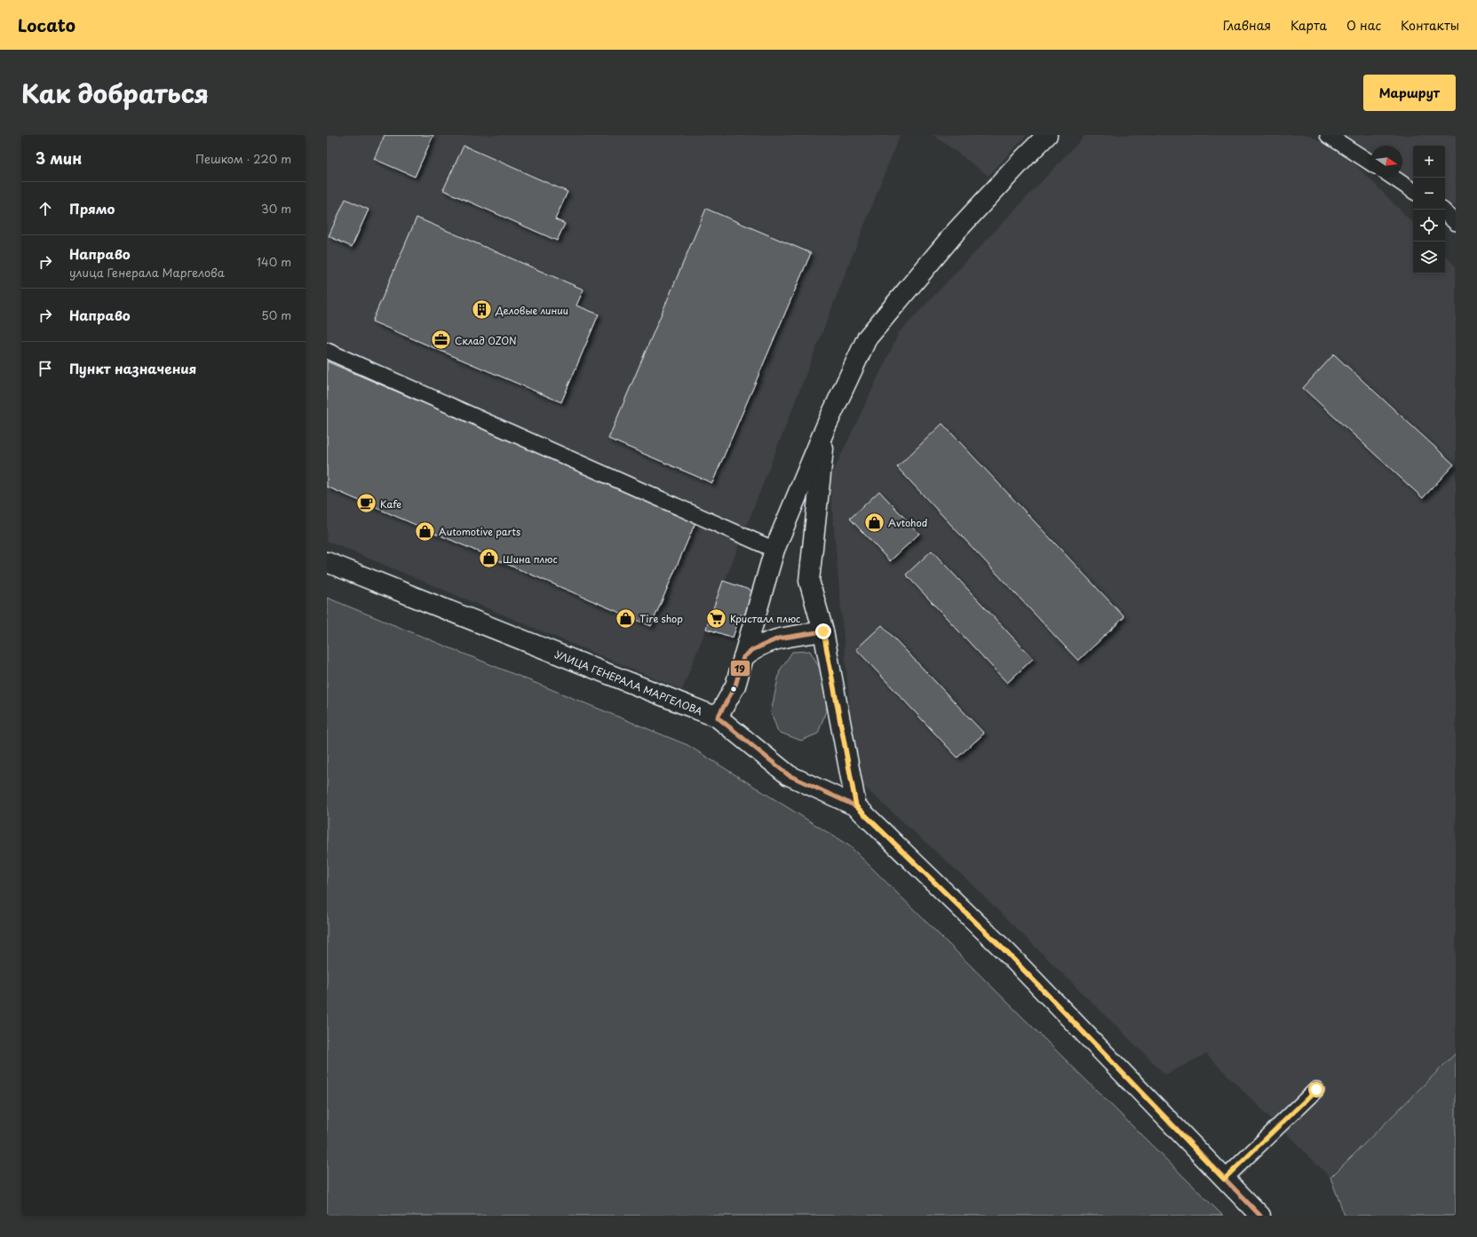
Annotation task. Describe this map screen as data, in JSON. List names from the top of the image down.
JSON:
{
  "streets": {
    "street": ["УЛИЦА ГЕНЕРАЛА МАРГЕЛОВА"]
  },
  "places": {
    "building": ["Деловые линии"],
    "office": ["Склад OZON"],
    "cafe": ["Kafe"],
    "shop": [
      "Avtohod",
      "Automotive parts",
      "Шина плюс",
      "Tire shop"
    ],
    "supermarket": ["Кристалл плюс"]
  },
  "lines": ["transit line 19"],
  "north": "right",
  "page": {
    "header": "Locato",
    "nav": [
      "Главная",
      "Карта",
      "О нас",
      "Контакты"
    ],
    "title": "Как добраться",
    "buttons": "Маршрут",
    "heading": ["3 мин", "Пешком · 220 m"],
    "map_buttons": ["+", "−"],
    "list": [
      ["Прямо", "30 m"],
      ["Направо", "улица Генерала Маргелова", "140 m"],
      ["Направо", "50 m"],
      "Пункт назначения"
    ]
  }
}
